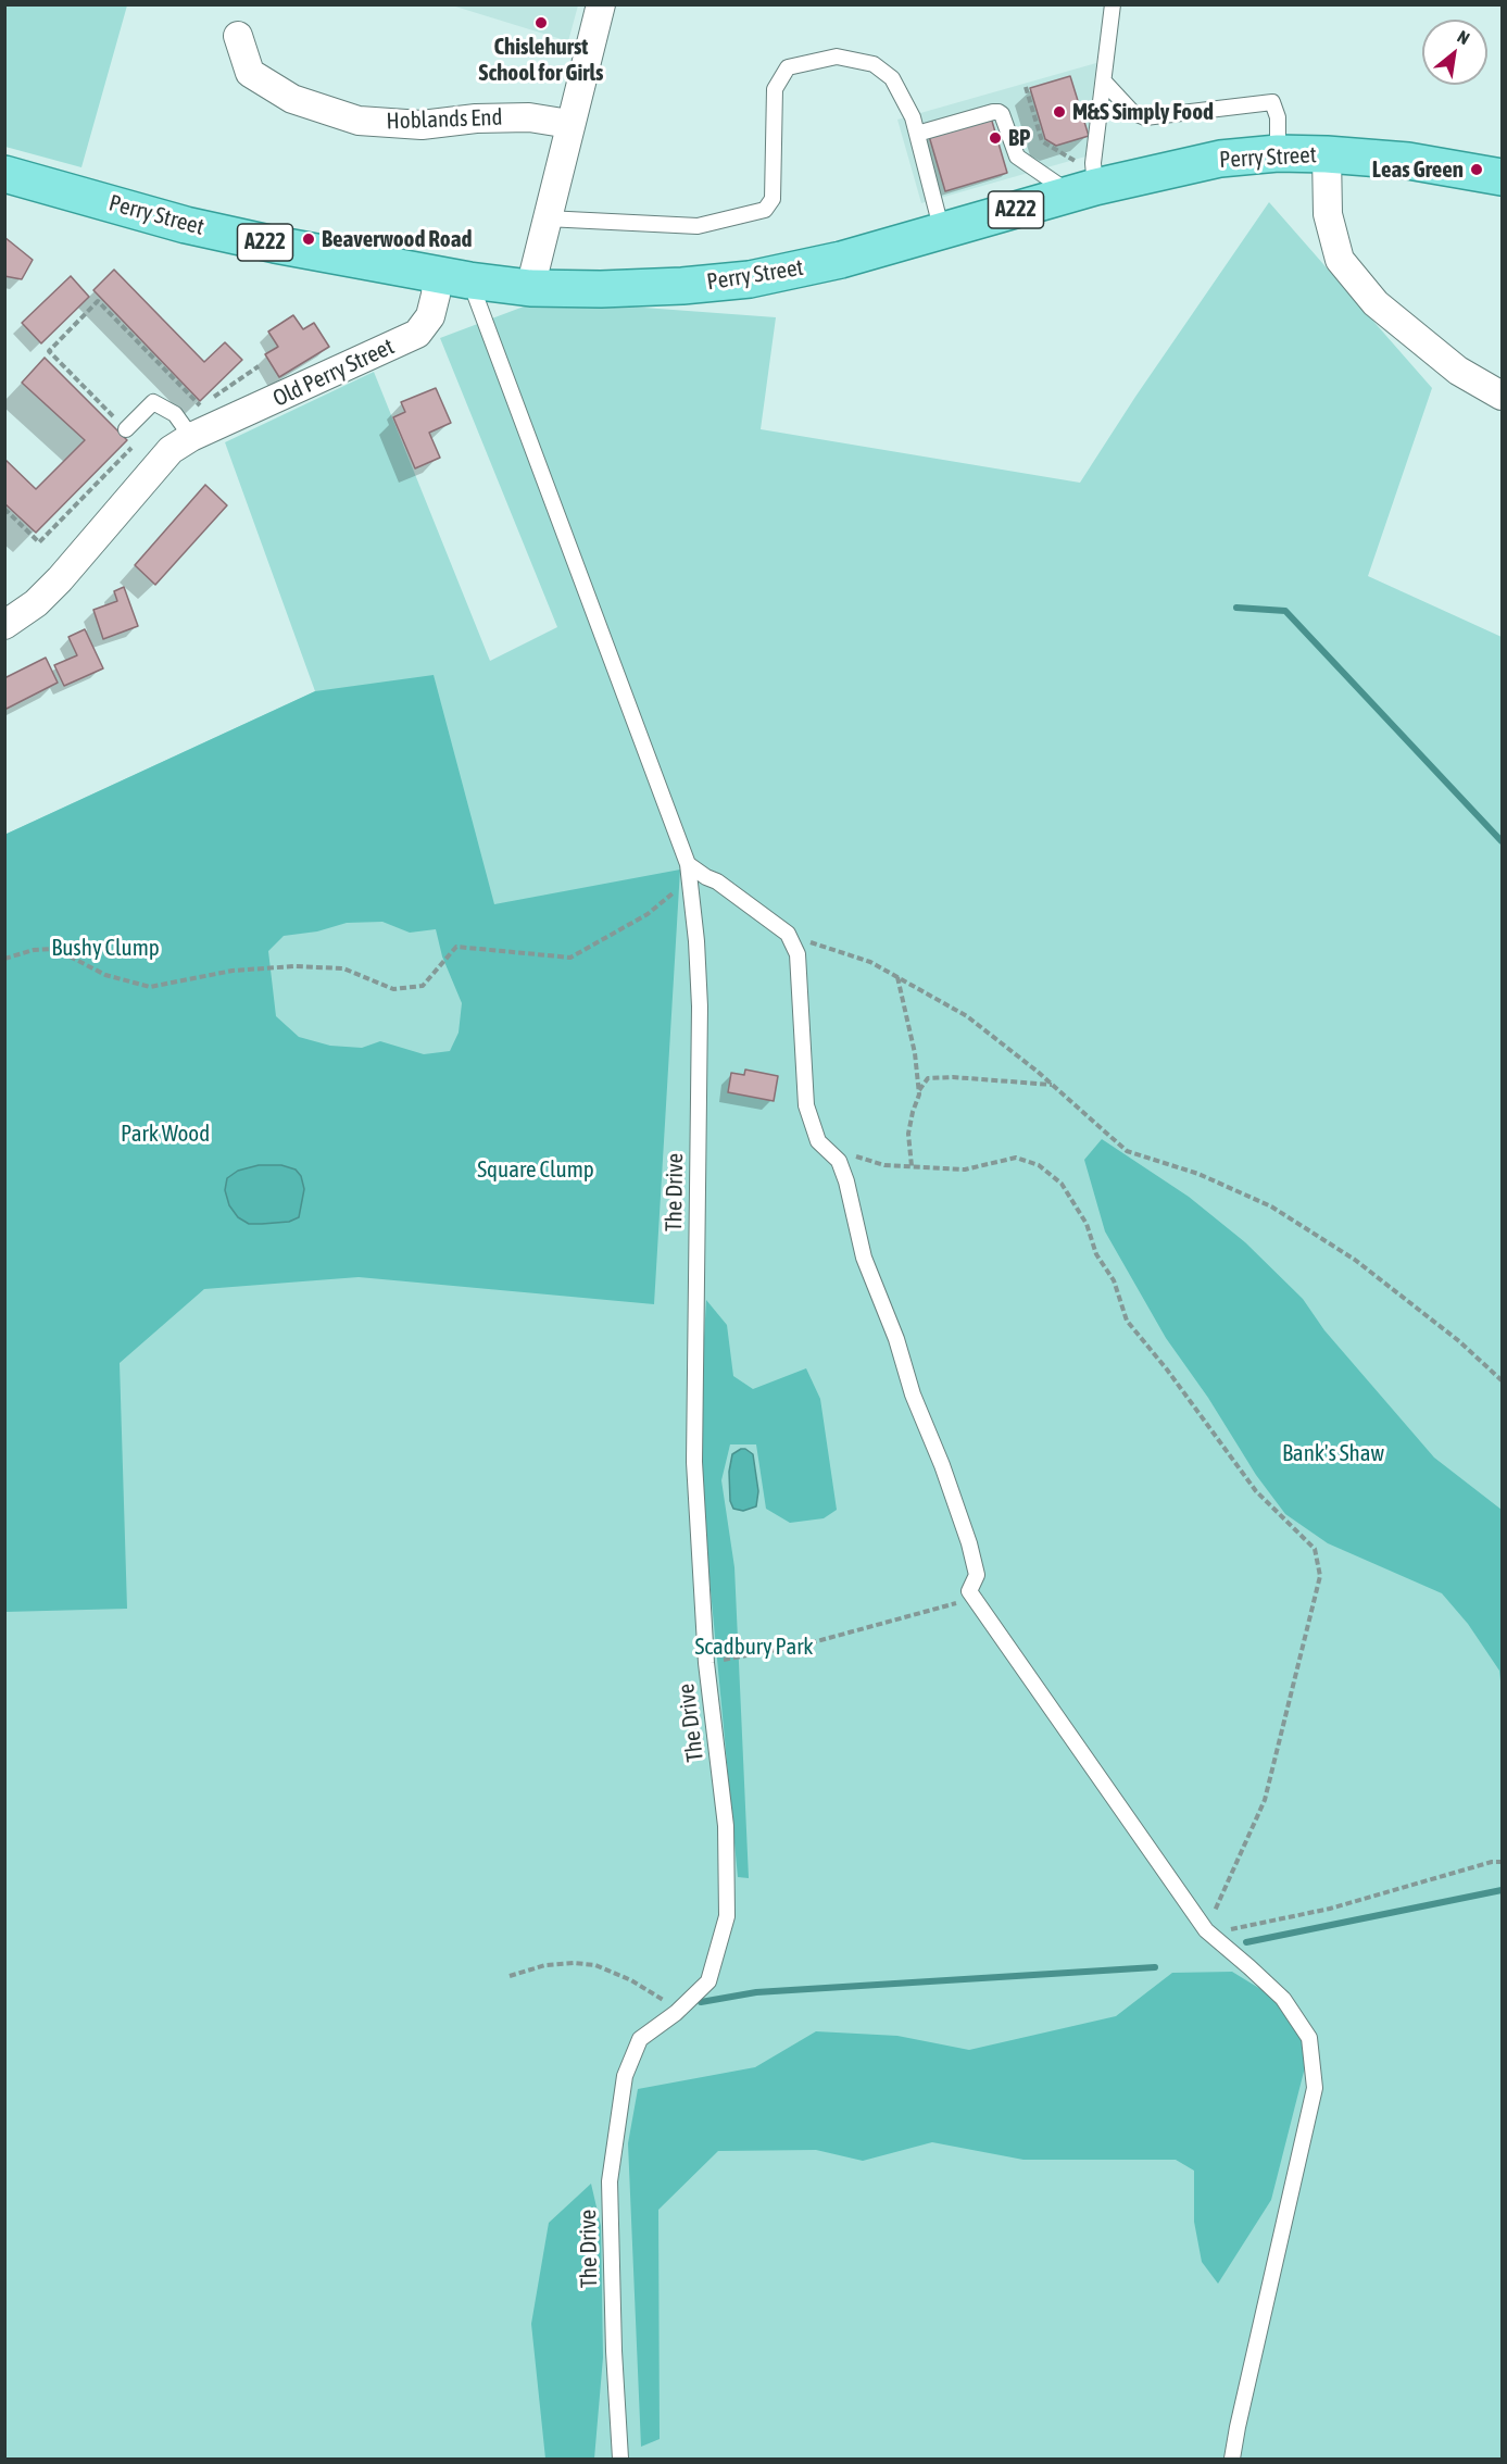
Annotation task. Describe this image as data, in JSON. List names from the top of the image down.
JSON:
{
  "streets": {
    "main road": ["Perry Street", "A222"],
    "street": ["Hoblands End", "Old Perry Street"],
    "lane": ["The Drive"]
  },
  "crossings": [
    ["Perry Street", "Old Perry Street"],
    ["Perry Street", "The Drive"],
    ["Old Perry Street", "The Drive"]
  ],
  "parks": [
    "Bushy Clump",
    "Park Wood",
    "Square Clump",
    "Bank's Shaw",
    "Scadbury Park"
  ],
  "places": [
    "Chislehurst School for Girls",
    "M&S Simply Food",
    "BP",
    "Leas Green",
    "Beaverwood Road"
  ],
  "north": "top right"
}
